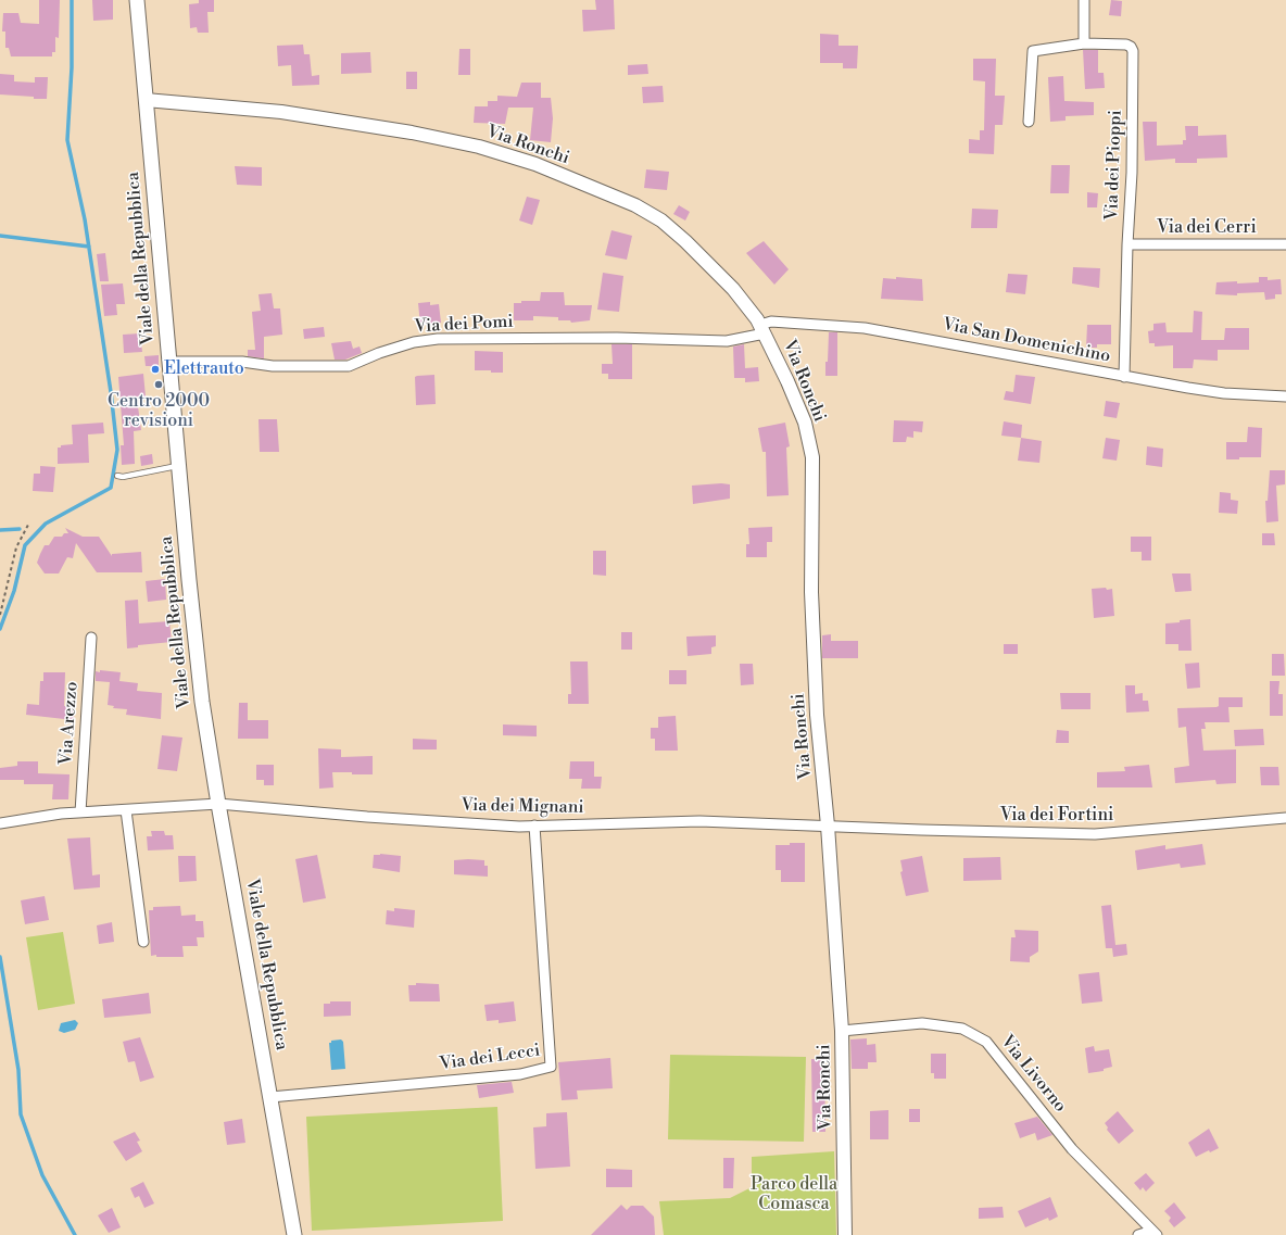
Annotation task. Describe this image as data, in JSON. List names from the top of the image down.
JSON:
{
  "streets": {
    "main road": ["Viale della Repubblica"],
    "street": [
      "Via Ronchi",
      "Via dei Pioppi",
      "Via dei Cerri",
      "Via dei Pomi",
      "Via San Domenichino",
      "Via Arezzo",
      "Via dei Mignani",
      "Via dei Fortini",
      "Via dei Lecci",
      "Via Livorno"
    ]
  },
  "crossings": [
    ["Via Ronchi", "Viale della Repubblica"],
    ["Via Ronchi", "Via dei Pomi"],
    ["Via Ronchi", "Via San Domenichino"],
    ["Via Ronchi", "Via dei Mignani"],
    ["Via Ronchi", "Via dei Fortini"],
    ["Via Ronchi", "Via Livorno"],
    ["Via dei Pioppi", "Via dei Cerri"],
    ["Via dei Pioppi", "Via San Domenichino"],
    ["Viale della Repubblica", "Via dei Pomi"],
    ["Viale della Repubblica", "Via dei Mignani"],
    ["Viale della Repubblica", "Via dei Lecci"],
    ["Via dei Pomi", "Via San Domenichino"],
    ["Via dei Mignani", "Via dei Fortini"],
    ["Via dei Mignani", "Via dei Lecci"]
  ],
  "parks": ["Parco della Comasca"],
  "places": ["Elettrauto", "Centro 2000 revisioni"]
}
